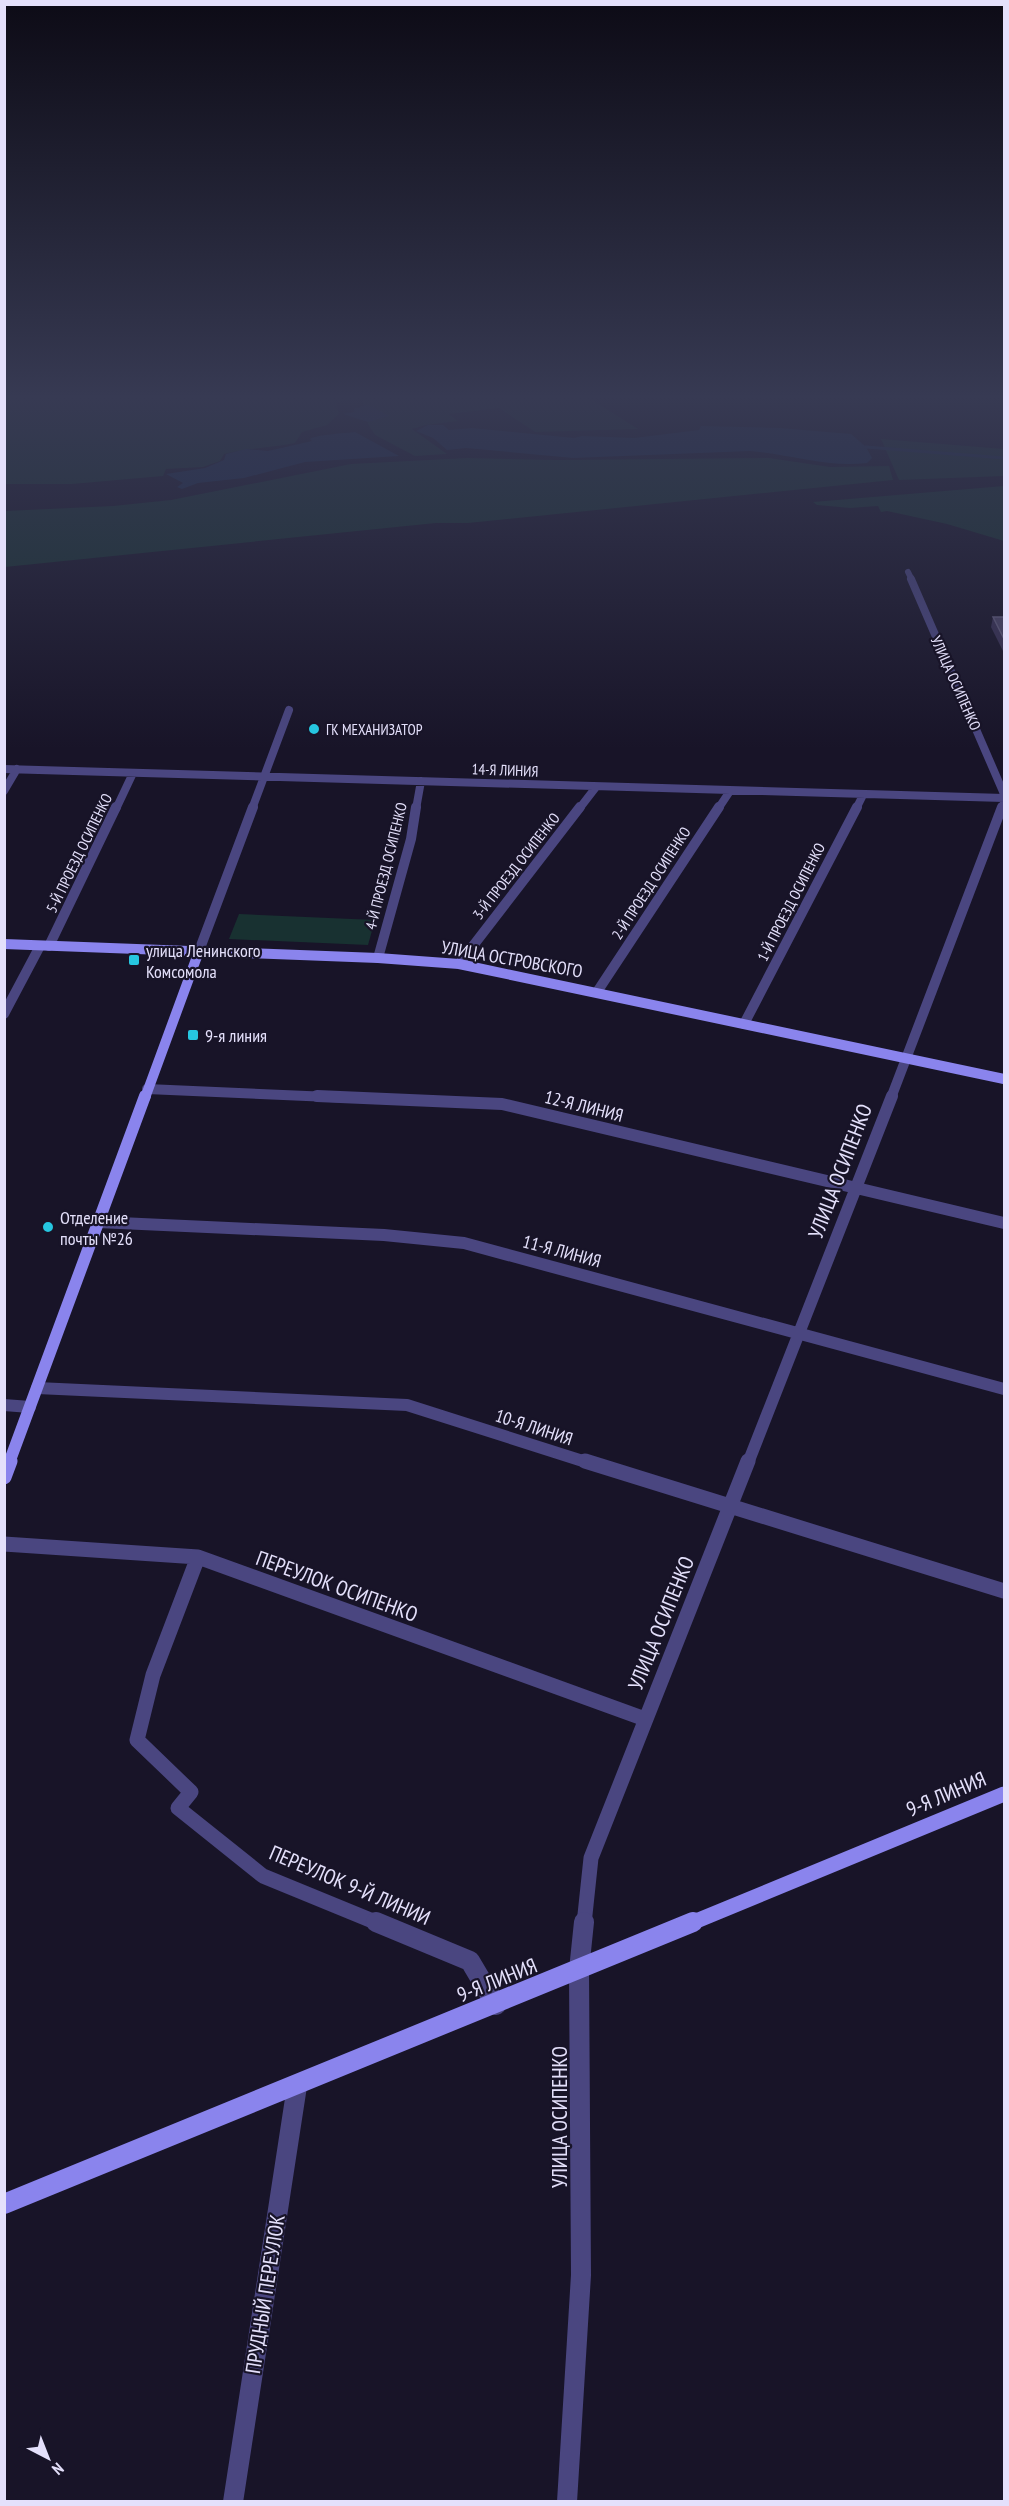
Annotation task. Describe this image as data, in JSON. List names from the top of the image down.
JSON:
{
  "streets": {
    "street": [
      "УЛИЦА ОСИПЕНКО",
      "14-Я ЛИНИЯ",
      "5-Й ПРОЕЗД ОСИПЕНКО",
      "4-Й ПРОЕЗД ОСИПЕНКО",
      "3-Й ПРОЕЗД ОСИПЕНКО",
      "2-Й ПРОЕЗД ОСИПЕНКО",
      "1-Й ПРОЕЗД ОСИПЕНКО",
      "УЛИЦА ОСТРОВСКОГО",
      "12-Я ЛИНИЯ",
      "11-Я ЛИНИЯ",
      "10-Я ЛИНИЯ",
      "ПЕРЕУЛОК ОСИПЕНКО",
      "9-Я ЛИНИЯ",
      "ПЕРЕУЛОК 9-Й ЛИНИИ",
      "ПРУДНЫЙ ПЕРЕУЛОК"
    ]
  },
  "crossings": [
    ["УЛИЦА ОСИПЕНКО", "14-Я ЛИНИЯ"],
    ["УЛИЦА ОСИПЕНКО", "УЛИЦА ОСТРОВСКОГО"],
    ["УЛИЦА ОСИПЕНКО", "12-Я ЛИНИЯ"],
    ["УЛИЦА ОСИПЕНКО", "11-Я ЛИНИЯ"],
    ["УЛИЦА ОСИПЕНКО", "10-Я ЛИНИЯ"],
    ["УЛИЦА ОСИПЕНКО", "ПЕРЕУЛОК ОСИПЕНКО"],
    ["УЛИЦА ОСИПЕНКО", "9-Я ЛИНИЯ"],
    ["14-Я ЛИНИЯ", "5-Й ПРОЕЗД ОСИПЕНКО"],
    ["14-Я ЛИНИЯ", "4-Й ПРОЕЗД ОСИПЕНКО"],
    ["14-Я ЛИНИЯ", "3-Й ПРОЕЗД ОСИПЕНКО"],
    ["14-Я ЛИНИЯ", "2-Й ПРОЕЗД ОСИПЕНКО"],
    ["14-Я ЛИНИЯ", "1-Й ПРОЕЗД ОСИПЕНКО"],
    ["5-Й ПРОЕЗД ОСИПЕНКО", "УЛИЦА ОСТРОВСКОГО"],
    ["4-Й ПРОЕЗД ОСИПЕНКО", "УЛИЦА ОСТРОВСКОГО"],
    ["3-Й ПРОЕЗД ОСИПЕНКО", "УЛИЦА ОСТРОВСКОГО"],
    ["2-Й ПРОЕЗД ОСИПЕНКО", "УЛИЦА ОСТРОВСКОГО"],
    ["1-Й ПРОЕЗД ОСИПЕНКО", "УЛИЦА ОСТРОВСКОГО"],
    ["ПЕРЕУЛОК ОСИПЕНКО", "ПЕРЕУЛОК 9-Й ЛИНИИ"],
    ["9-Я ЛИНИЯ", "ПЕРЕУЛОК 9-Й ЛИНИИ"],
    ["9-Я ЛИНИЯ", "ПРУДНЫЙ ПЕРЕУЛОК"]
  ],
  "places": {
    "other": ["ГК МЕХАНИЗАТОР", "Отделение почты №26"],
    "transit": ["улица Ленинского Комсомола", "9-я линия"]
  },
  "north": "bottom right"
}
